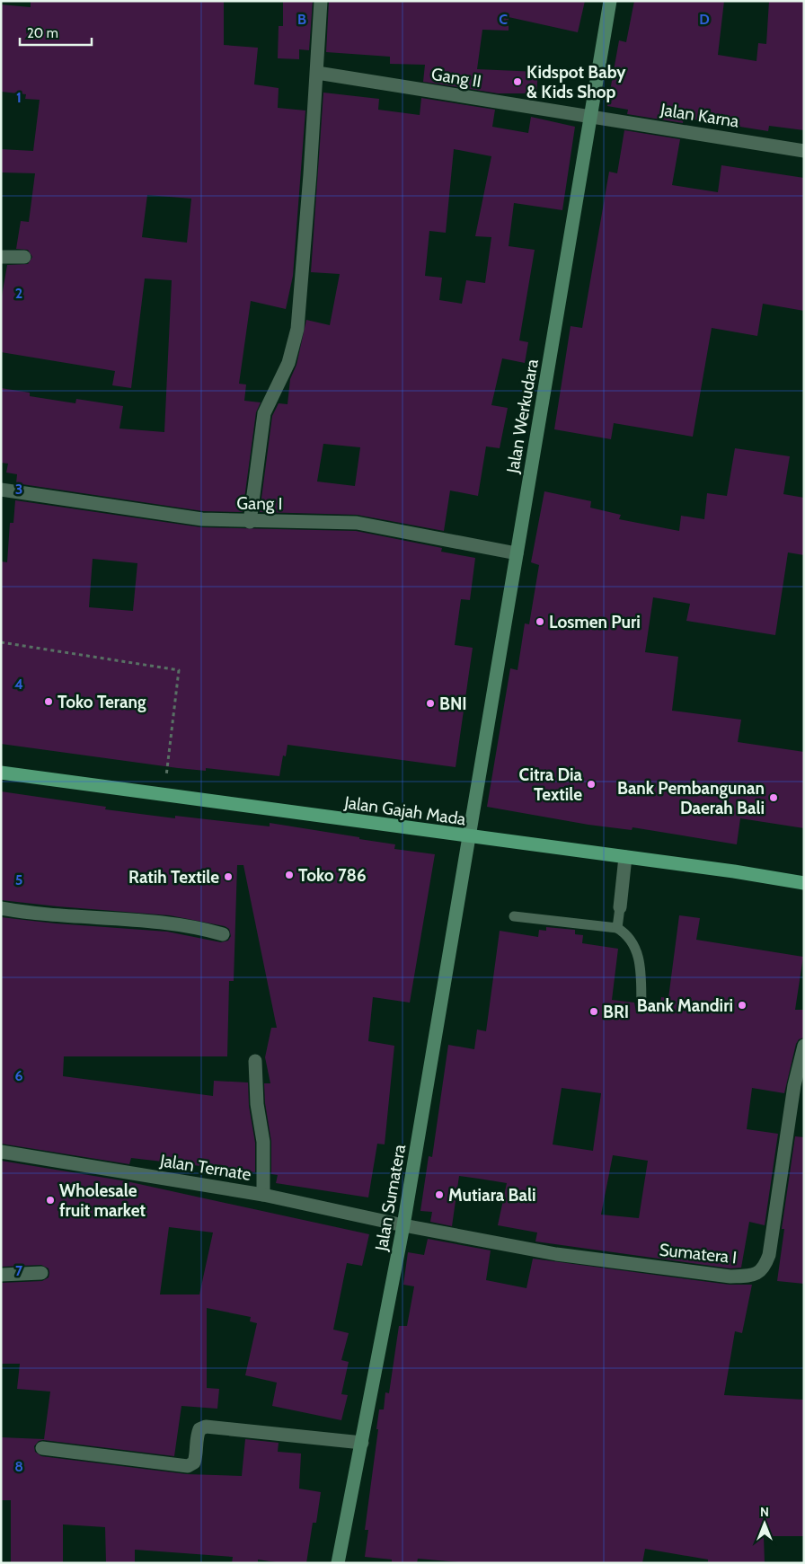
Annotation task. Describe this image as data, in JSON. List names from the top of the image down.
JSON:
{
  "streets": {
    "main road": ["Jalan Gajah Mada"],
    "street": [
      "Gang II",
      "Jalan Karna",
      "Jalan Werkudara",
      "Gang I",
      "Jalan Ternate",
      "Jalan Sumatera",
      "Sumatera I"
    ]
  },
  "crossings": [
    ["Gang II", "Jalan Karna"],
    ["Gang II", "Jalan Werkudara"],
    ["Jalan Karna", "Jalan Werkudara"],
    ["Jalan Werkudara", "Gang I"],
    ["Jalan Werkudara", "Jalan Gajah Mada"],
    ["Jalan Werkudara", "Jalan Sumatera"],
    ["Jalan Gajah Mada", "Jalan Sumatera"],
    ["Jalan Ternate", "Jalan Sumatera"],
    ["Jalan Ternate", "Sumatera I"],
    ["Jalan Sumatera", "Sumatera I"]
  ],
  "places": [
    "Kidspot Baby & Kids Shop",
    "Losmen Puri",
    "Toko Terang",
    "BNI",
    "Citra Dia Textile",
    "Bank Pembangunan Daerah Bali",
    "Toko 786",
    "Ratih Textile",
    "Bank Mandiri",
    "BRI",
    "Mutiara Bali",
    "Wholesale fruit market"
  ],
  "scale_bar": "20 m",
  "north": "top",
  "grid": {
    "columns": ["B", "C", "D"],
    "rows": [
      "1",
      "2",
      "3",
      "4",
      "5",
      "6",
      "7",
      "8"
    ]
  }
}
